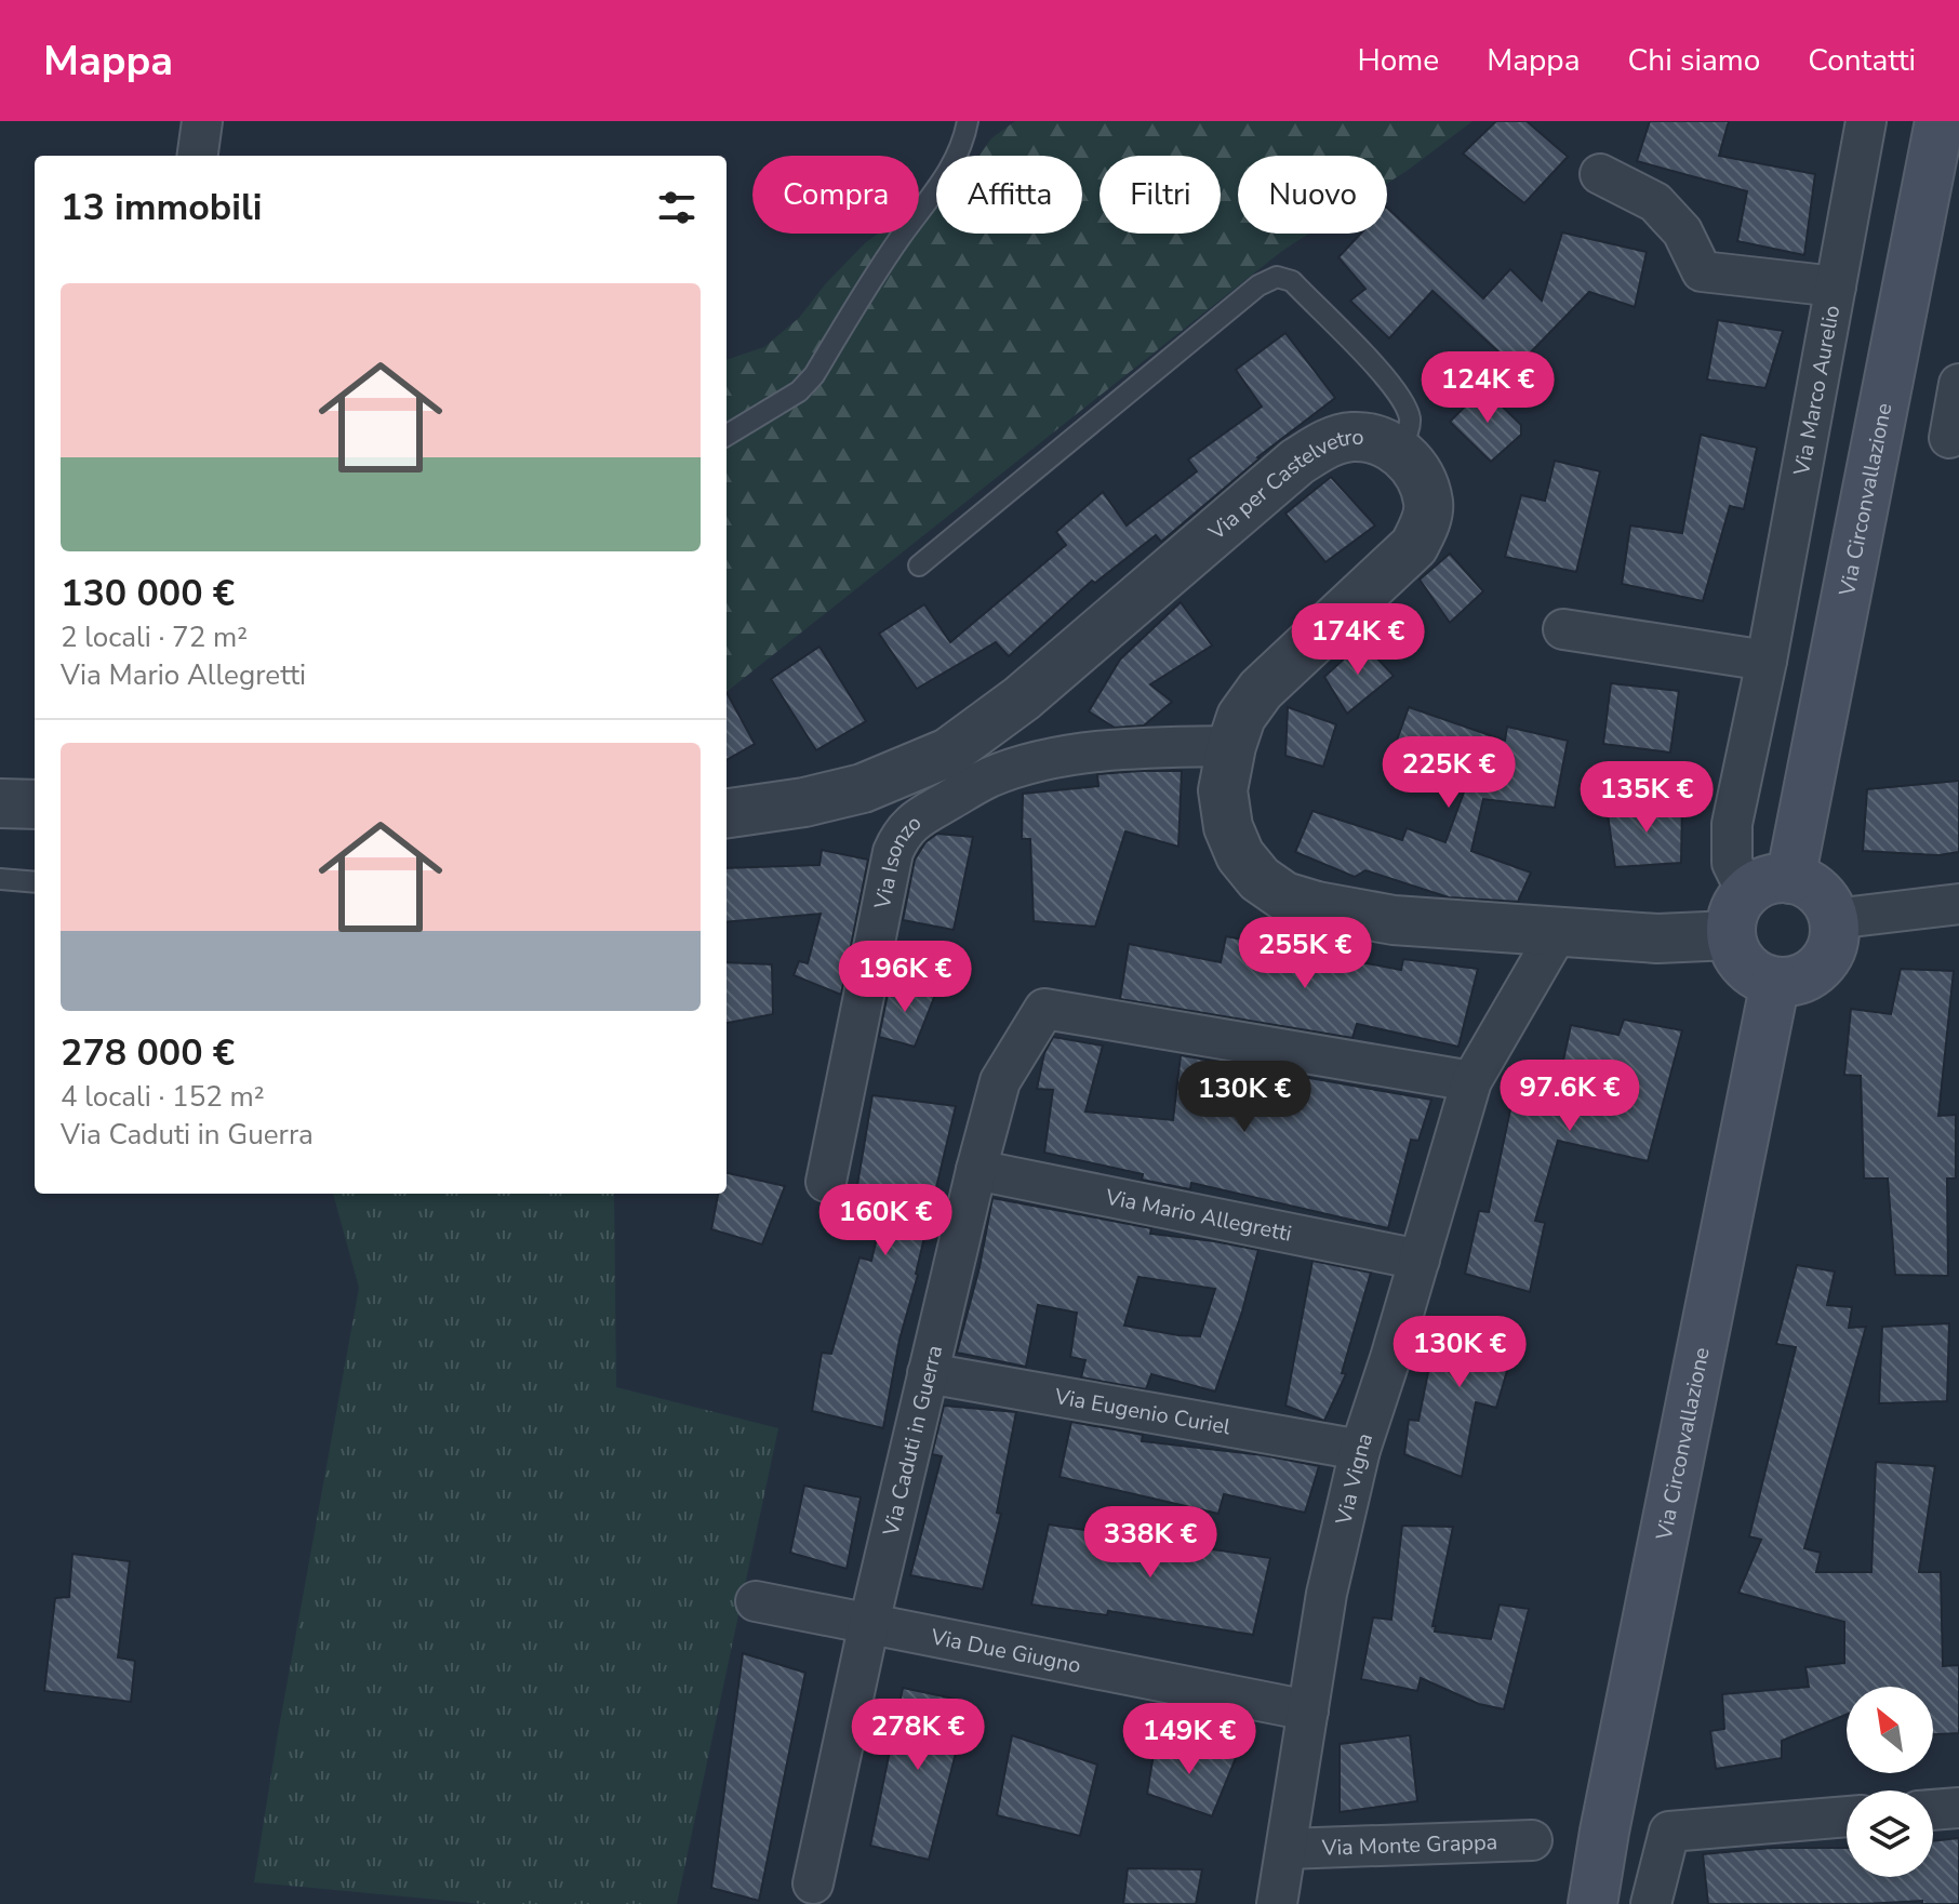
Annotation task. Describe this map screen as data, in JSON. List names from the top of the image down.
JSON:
{
  "streets": {
    "main road": ["Via Circonvallazione"],
    "street": [
      "Via Marco Aurelio",
      "Via per Castelvetro",
      "Via Isonzo",
      "Via Mario Allegretti",
      "Via Eugenio Curiel",
      "Via Caduti in Guerra",
      "Via Vigna",
      "Via Due Giugno",
      "Via Monte Grappa"
    ]
  },
  "crossings": [
    ["Via Marco Aurelio", "Via per Castelvetro"],
    ["Via Marco Aurelio", "Via Circonvallazione"],
    ["Via per Castelvetro", "Via Circonvallazione"],
    ["Via per Castelvetro", "Via Isonzo"],
    ["Via per Castelvetro", "Via Vigna"],
    ["Via Mario Allegretti", "Via Caduti in Guerra"],
    ["Via Mario Allegretti", "Via Vigna"],
    ["Via Eugenio Curiel", "Via Caduti in Guerra"],
    ["Via Eugenio Curiel", "Via Vigna"],
    ["Via Caduti in Guerra", "Via Vigna"],
    ["Via Caduti in Guerra", "Via Due Giugno"],
    ["Via Vigna", "Via Due Giugno"],
    ["Via Vigna", "Via Monte Grappa"]
  ],
  "north": "top left",
  "page": {
    "header": "Mappa",
    "nav": [
      "Home",
      "Mappa",
      "Chi siamo",
      "Contatti"
    ],
    "chip": [
      "Compra",
      "Affitta",
      "Filtri",
      "Nuovo"
    ],
    "heading": "13 immobili",
    "list": [
      {
        "name": "130 000 €",
        "note": "2 locali · 72 m² · Via Mario Allegretti"
      },
      {
        "name": "278 000 €",
        "note": "4 locali · 152 m² · Via Caduti in Guerra"
      }
    ],
    "price": [
      "124K €",
      "174K €",
      "225K €",
      "135K €",
      "255K €",
      "196K €",
      "97.6K €",
      "130K €",
      "160K €",
      "130K €",
      "338K €",
      "278K €",
      "149K €"
    ]
  }
}
